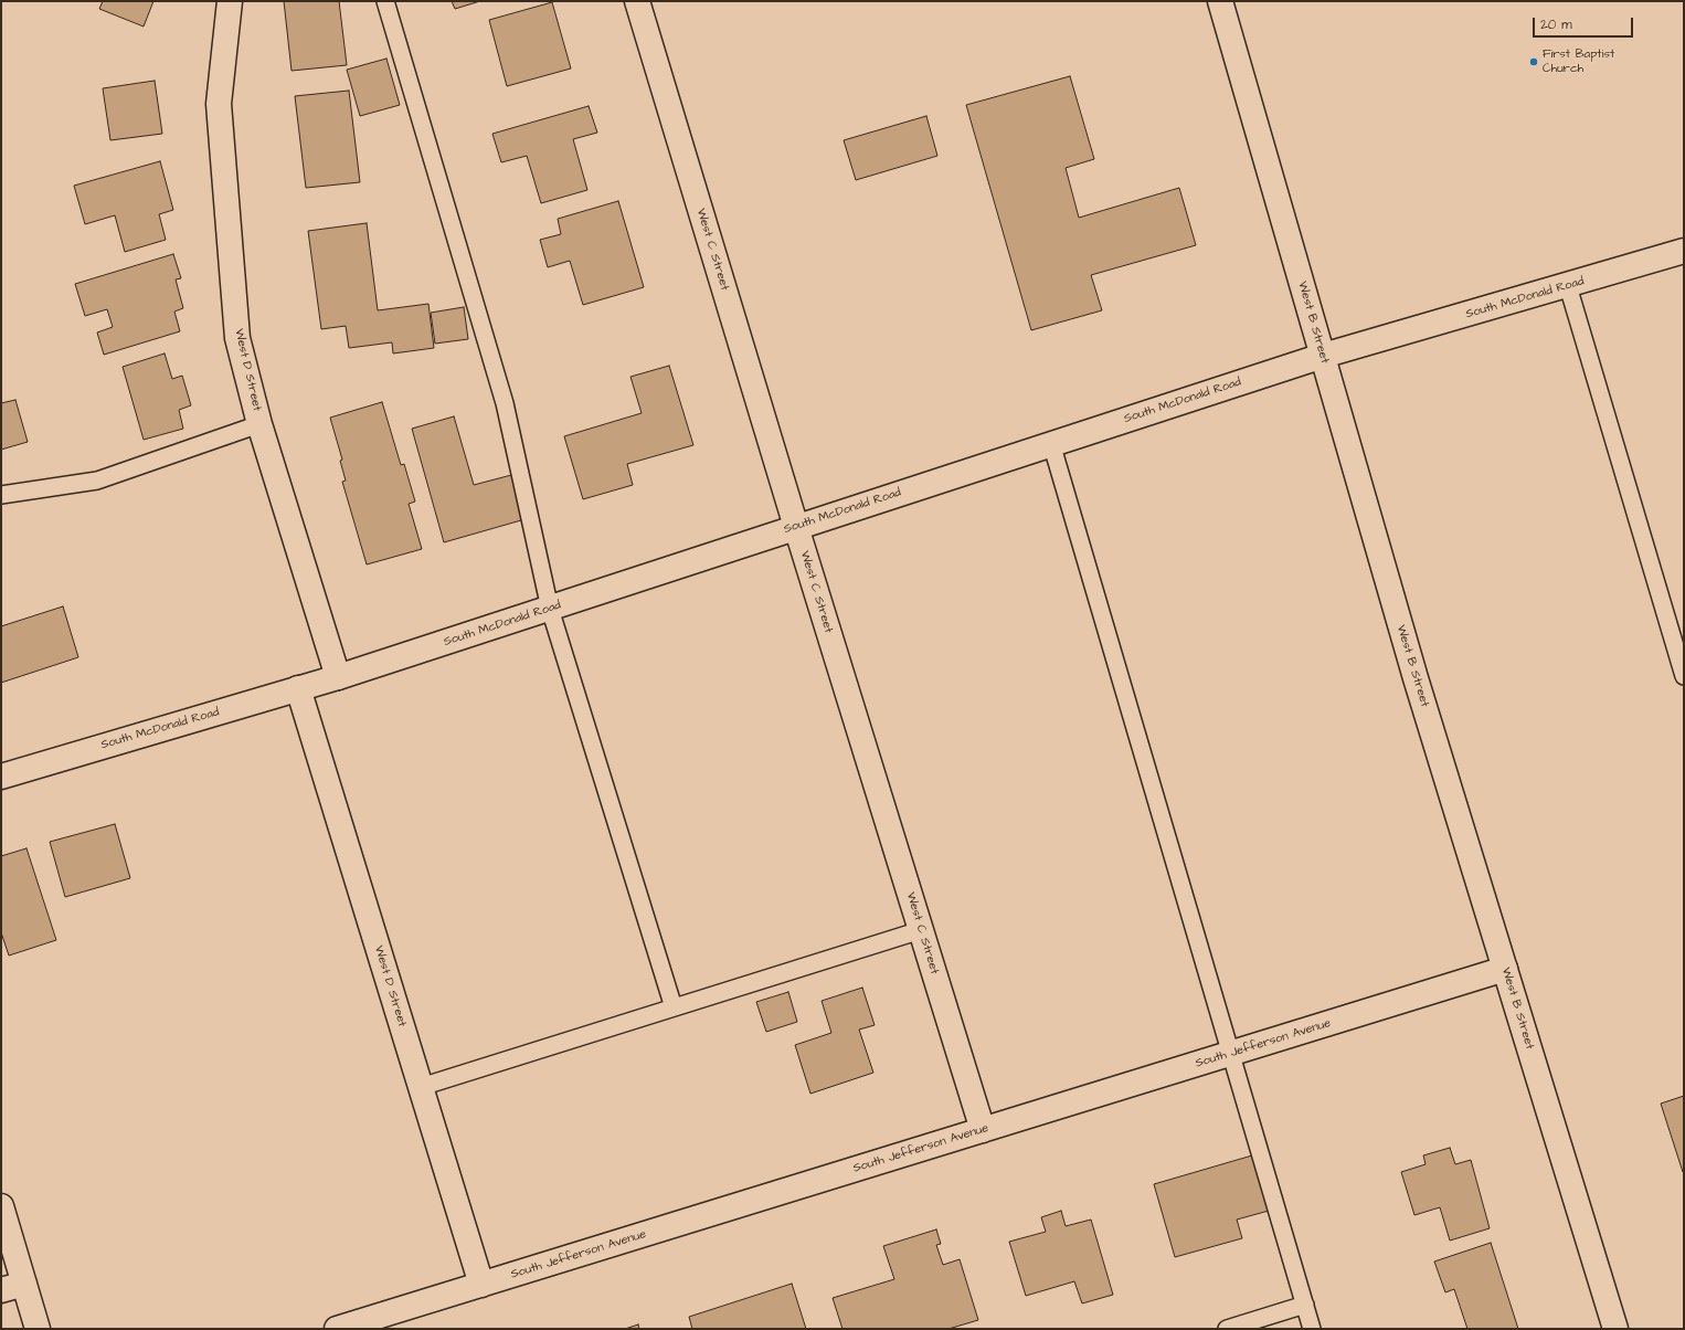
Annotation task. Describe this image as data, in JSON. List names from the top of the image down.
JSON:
{
  "streets": {
    "street": [
      "West C Street",
      "South McDonald Road",
      "West B Street",
      "West D Street",
      "South Jefferson Avenue"
    ]
  },
  "crossings": [
    ["West C Street", "South McDonald Road"],
    ["West C Street", "South Jefferson Avenue"],
    ["South McDonald Road", "West B Street"],
    ["South McDonald Road", "West D Street"],
    ["West B Street", "South Jefferson Avenue"],
    ["West D Street", "South Jefferson Avenue"]
  ],
  "places": ["First Baptist Church"],
  "scale_bar": "20 m"
}
